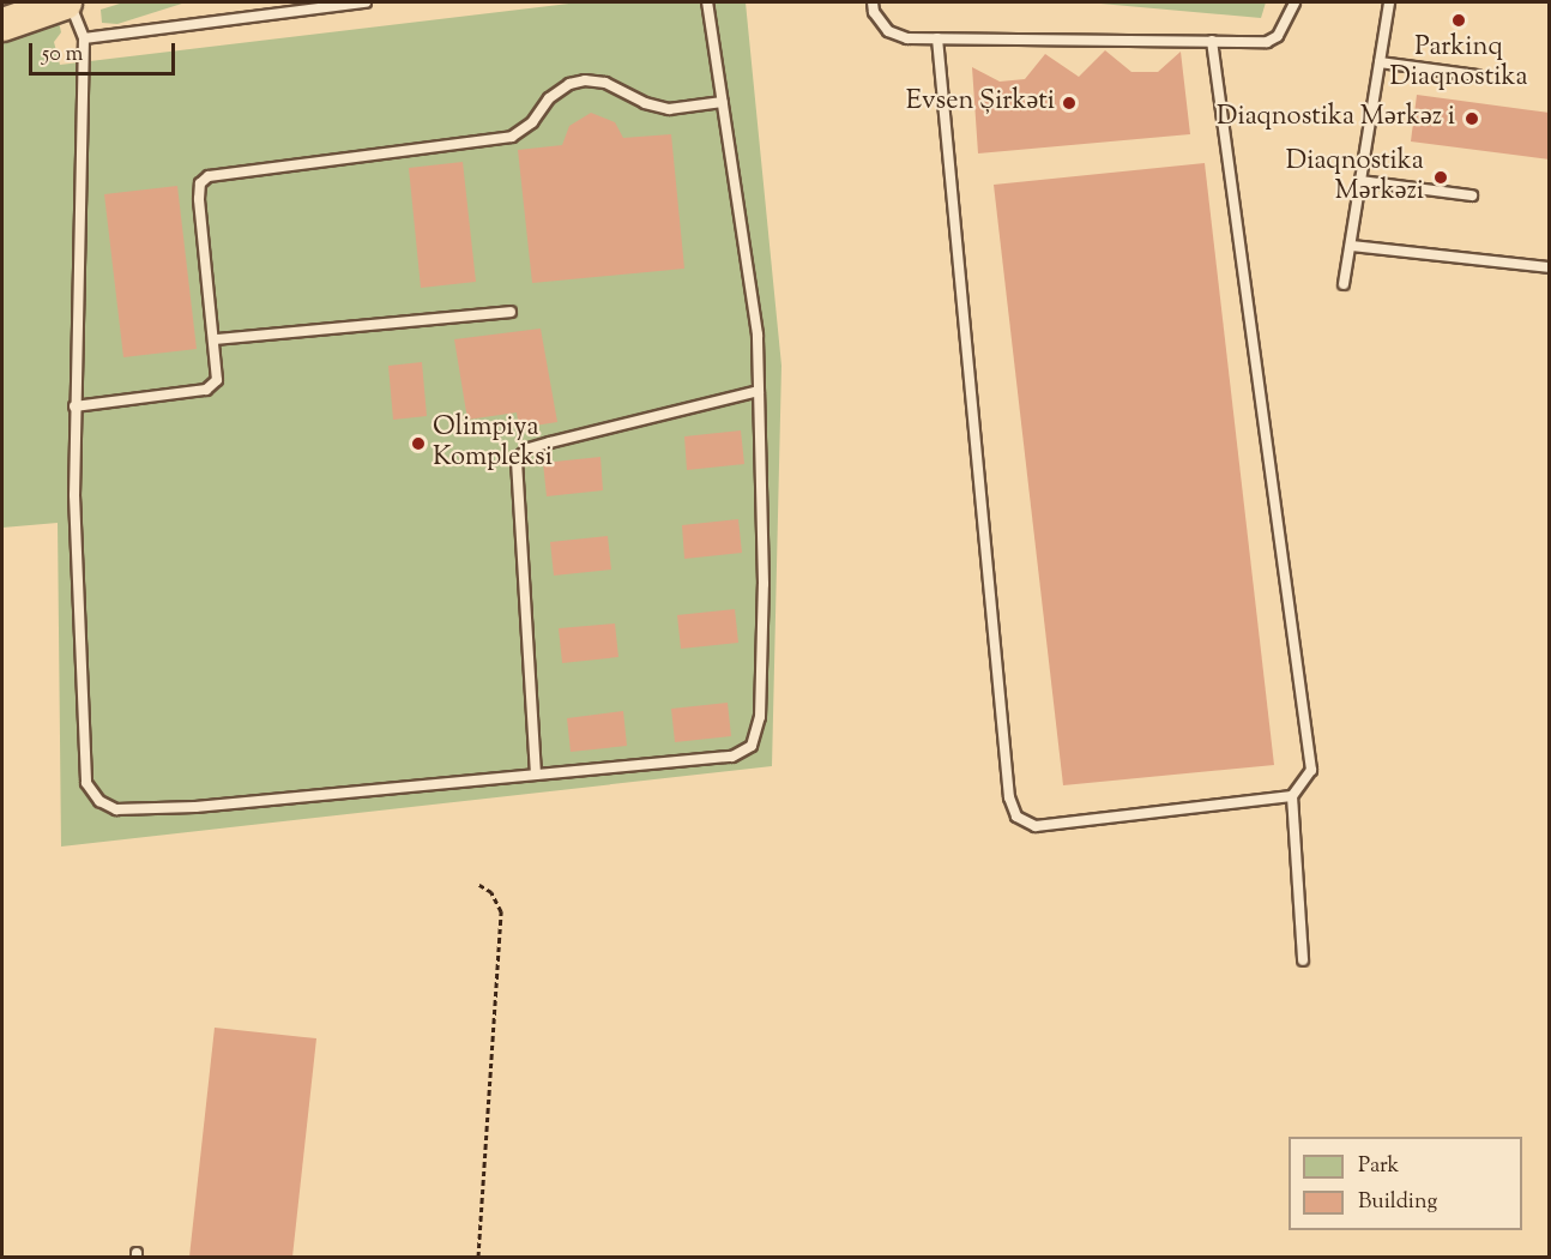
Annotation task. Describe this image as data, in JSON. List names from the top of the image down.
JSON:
{
  "places": [
    "Parkinq Diaqnostika",
    "Evsen Şirkəti",
    "Diaqnostika Mərkəz i",
    "Diaqnostika Mərkəzi",
    "Olimpiya Kompleksi"
  ],
  "legend": ["Park", "Building"],
  "scale_bar": "50 m"
}
